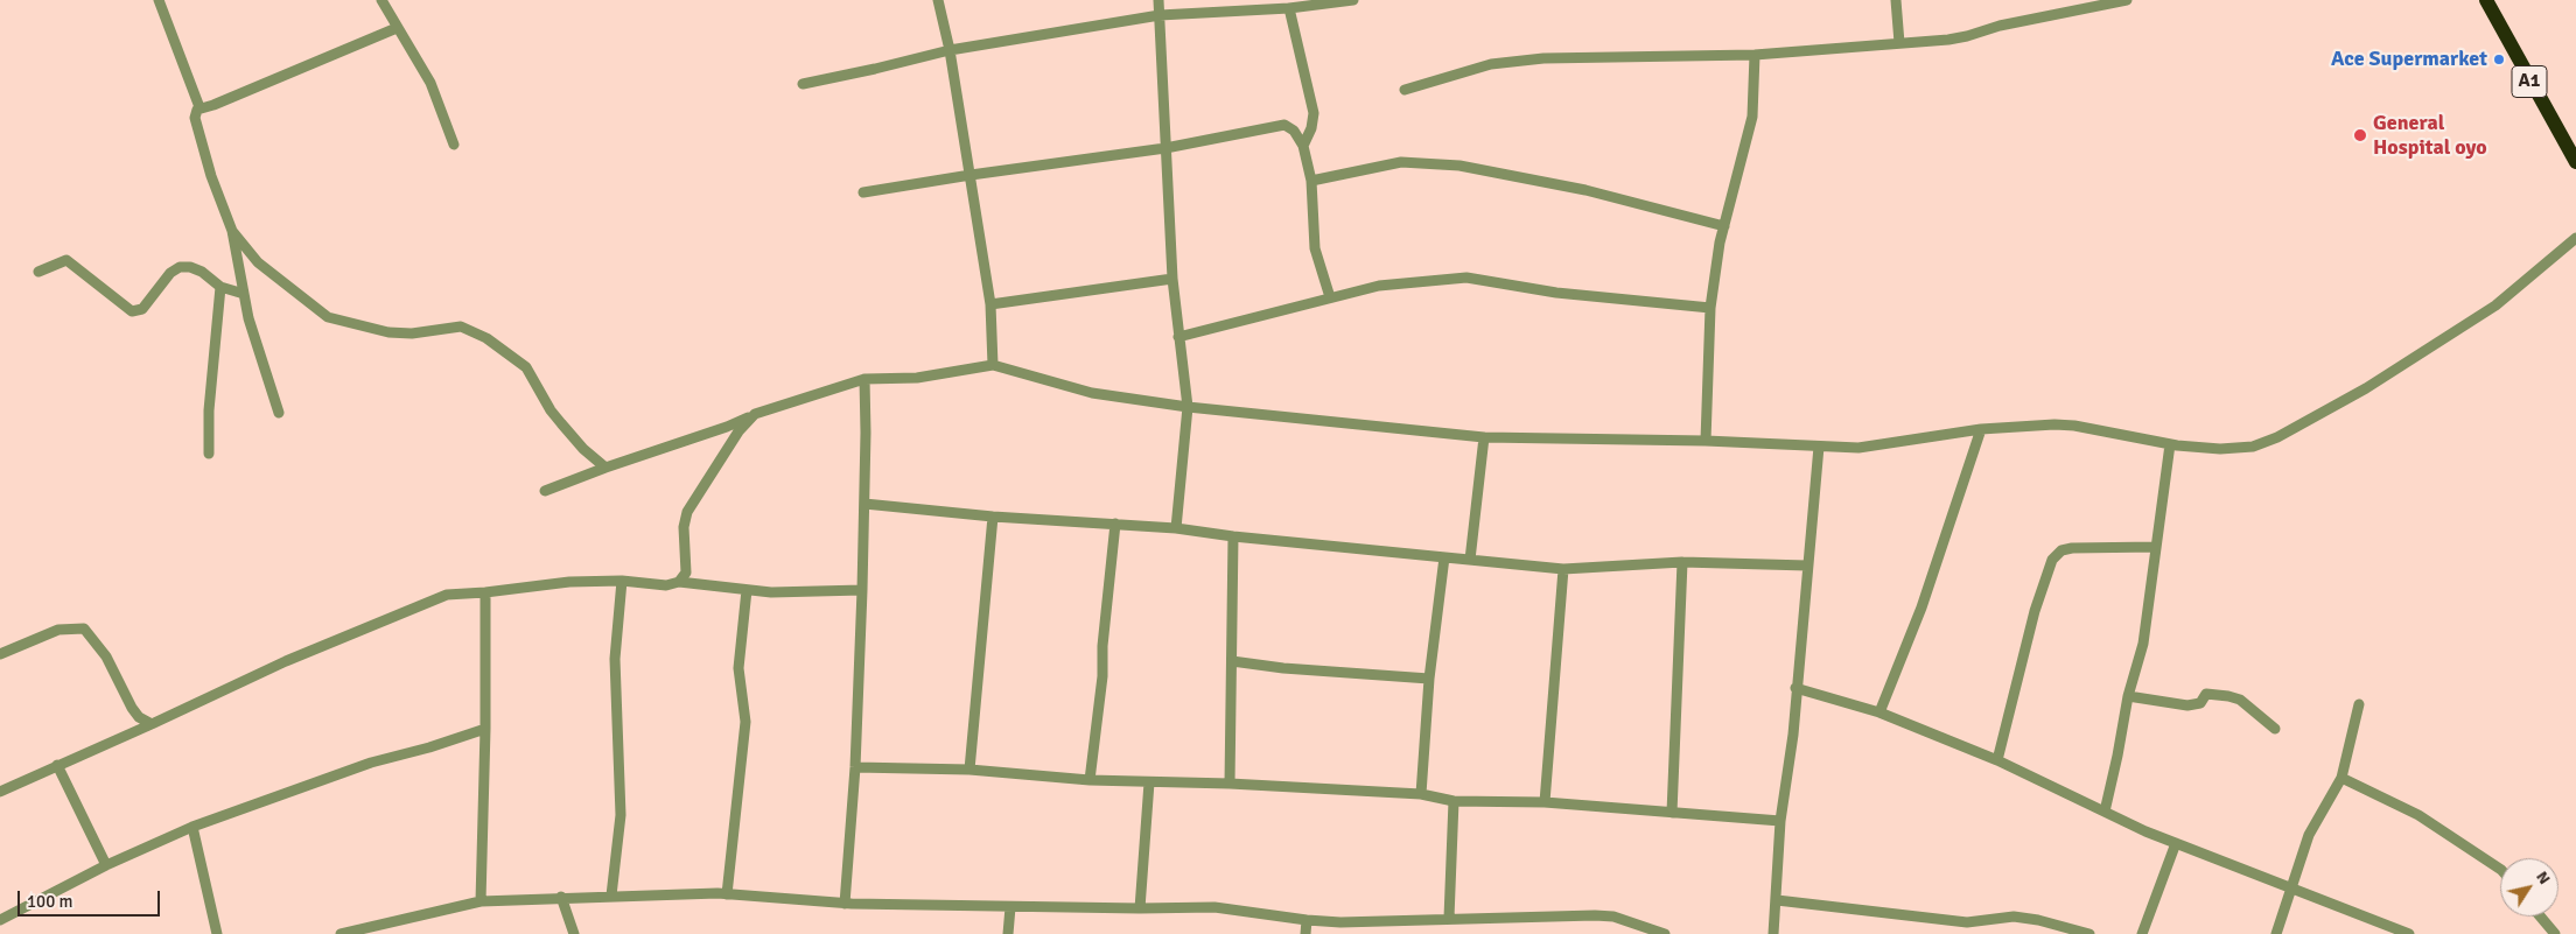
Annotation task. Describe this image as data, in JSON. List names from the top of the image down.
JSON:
{
  "streets": {
    "highway": ["A1"]
  },
  "places": ["Ace Supermarket", "General Hospital oyo"],
  "scale_bar": "100 m",
  "north": "top right"
}
